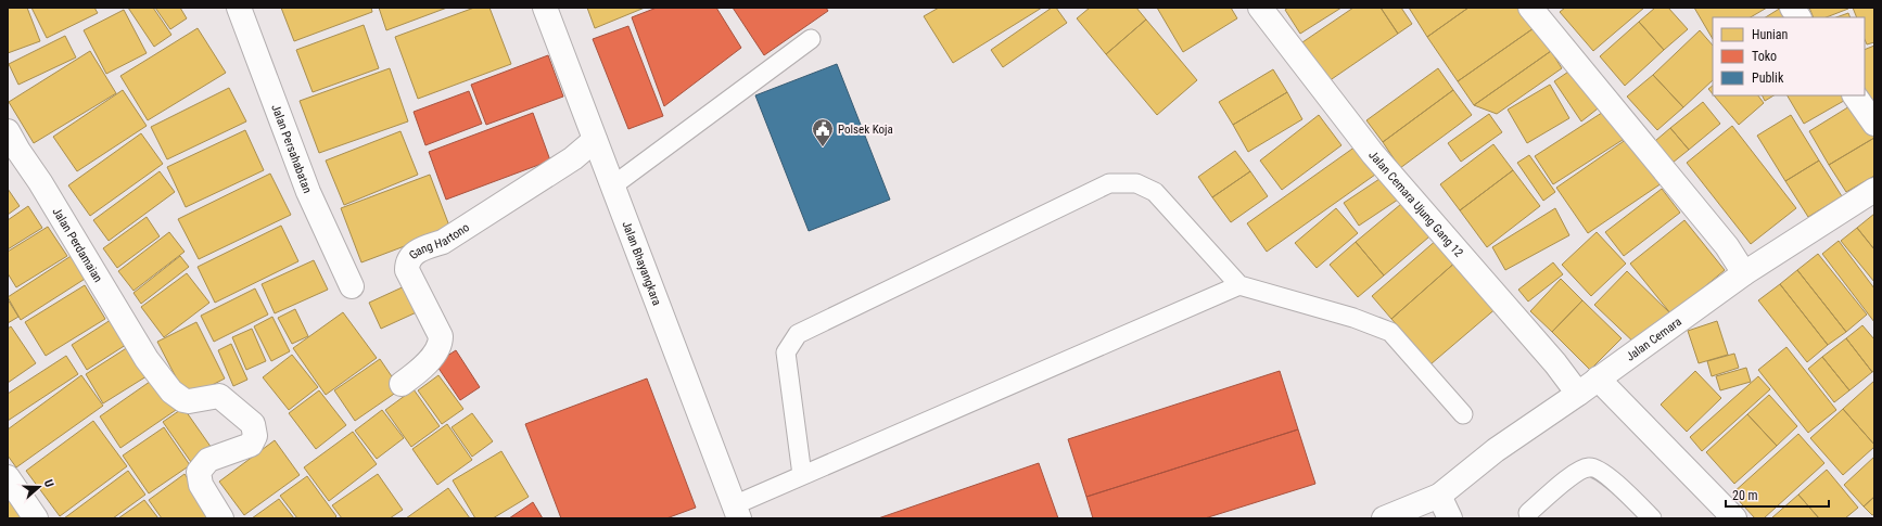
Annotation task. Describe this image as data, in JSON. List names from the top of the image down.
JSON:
{
  "streets": {
    "street": [
      "Jalan Persahabatan",
      "Jalan Cemara Ujung Gang 12",
      "Gang Hartono",
      "Jalan Perdamaian",
      "Jalan Bhayangkara",
      "Jalan Cemara"
    ]
  },
  "crossings": [
    ["Jalan Cemara Ujung Gang 12", "Jalan Cemara"],
    ["Gang Hartono", "Jalan Bhayangkara"]
  ],
  "places": {
    "public building": ["Polsek Koja"]
  },
  "legend": ["Hunian", "Toko", "Publik"],
  "scale_bar": "20 m",
  "north": "right"
}
